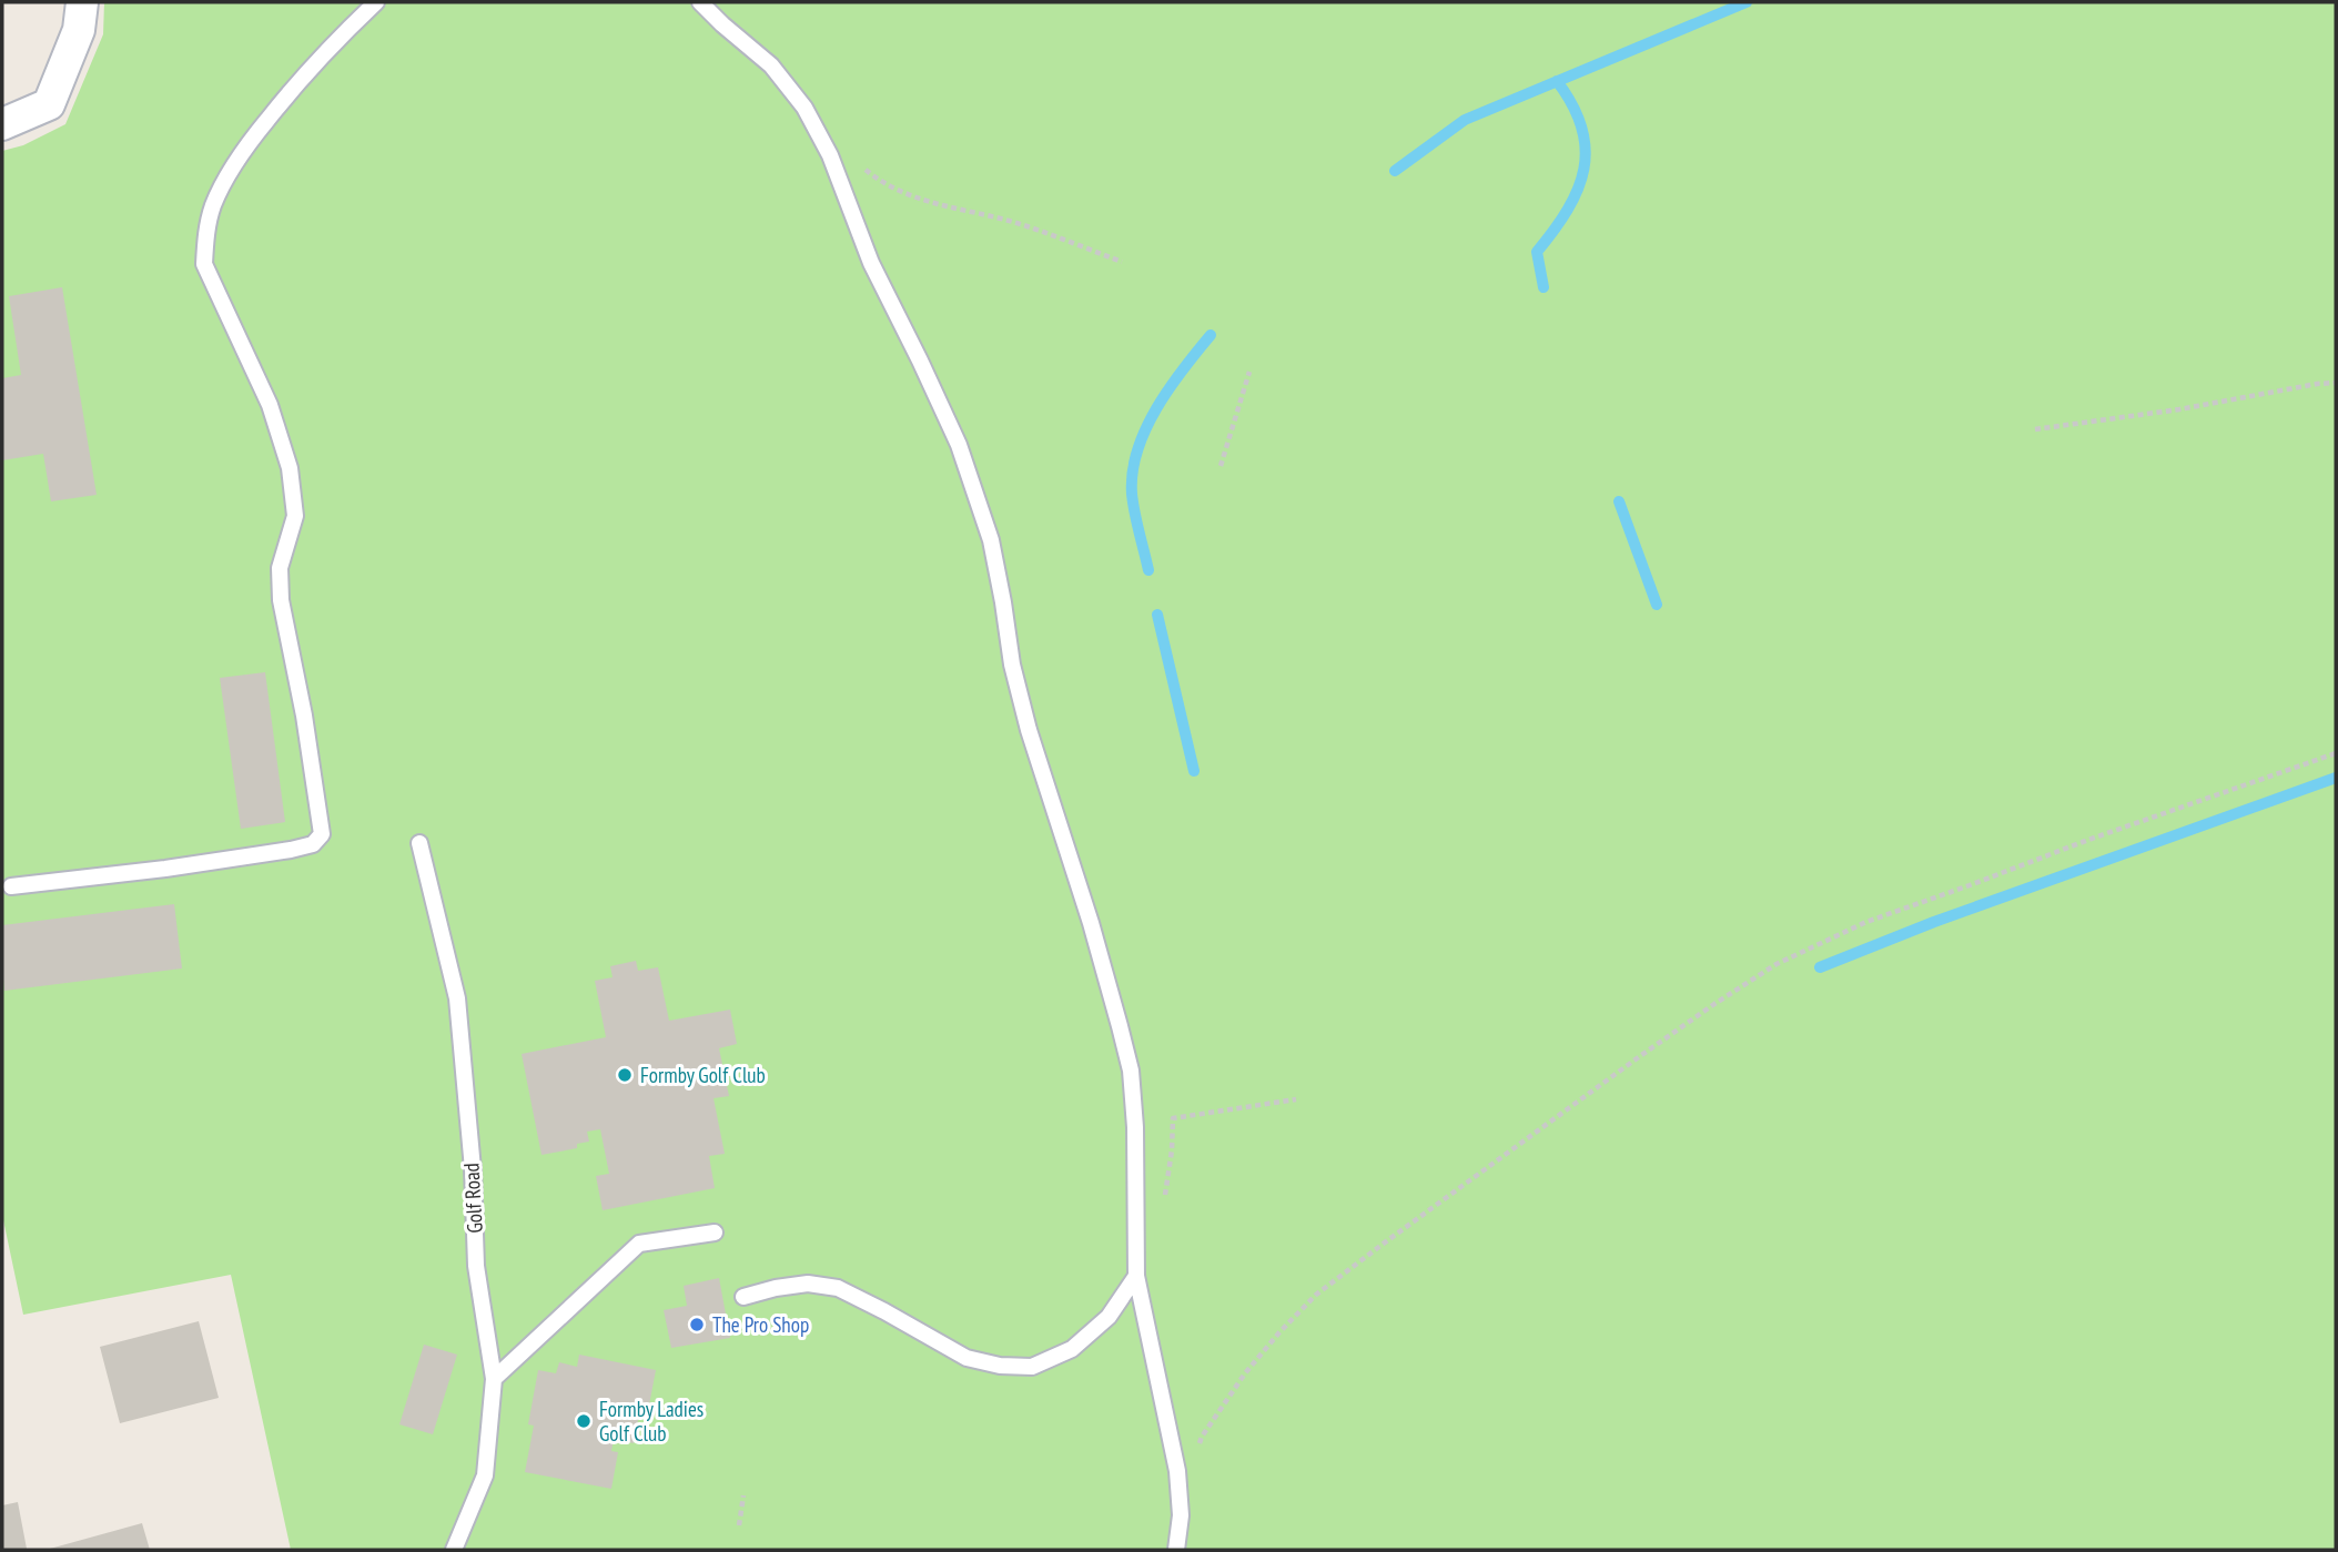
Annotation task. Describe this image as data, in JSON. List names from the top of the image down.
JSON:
{
  "streets": {
    "lane": ["Golf Road"]
  },
  "places": ["Formby Golf Club", "The Pro Shop", "Formby Ladies Golf Club"]
}
